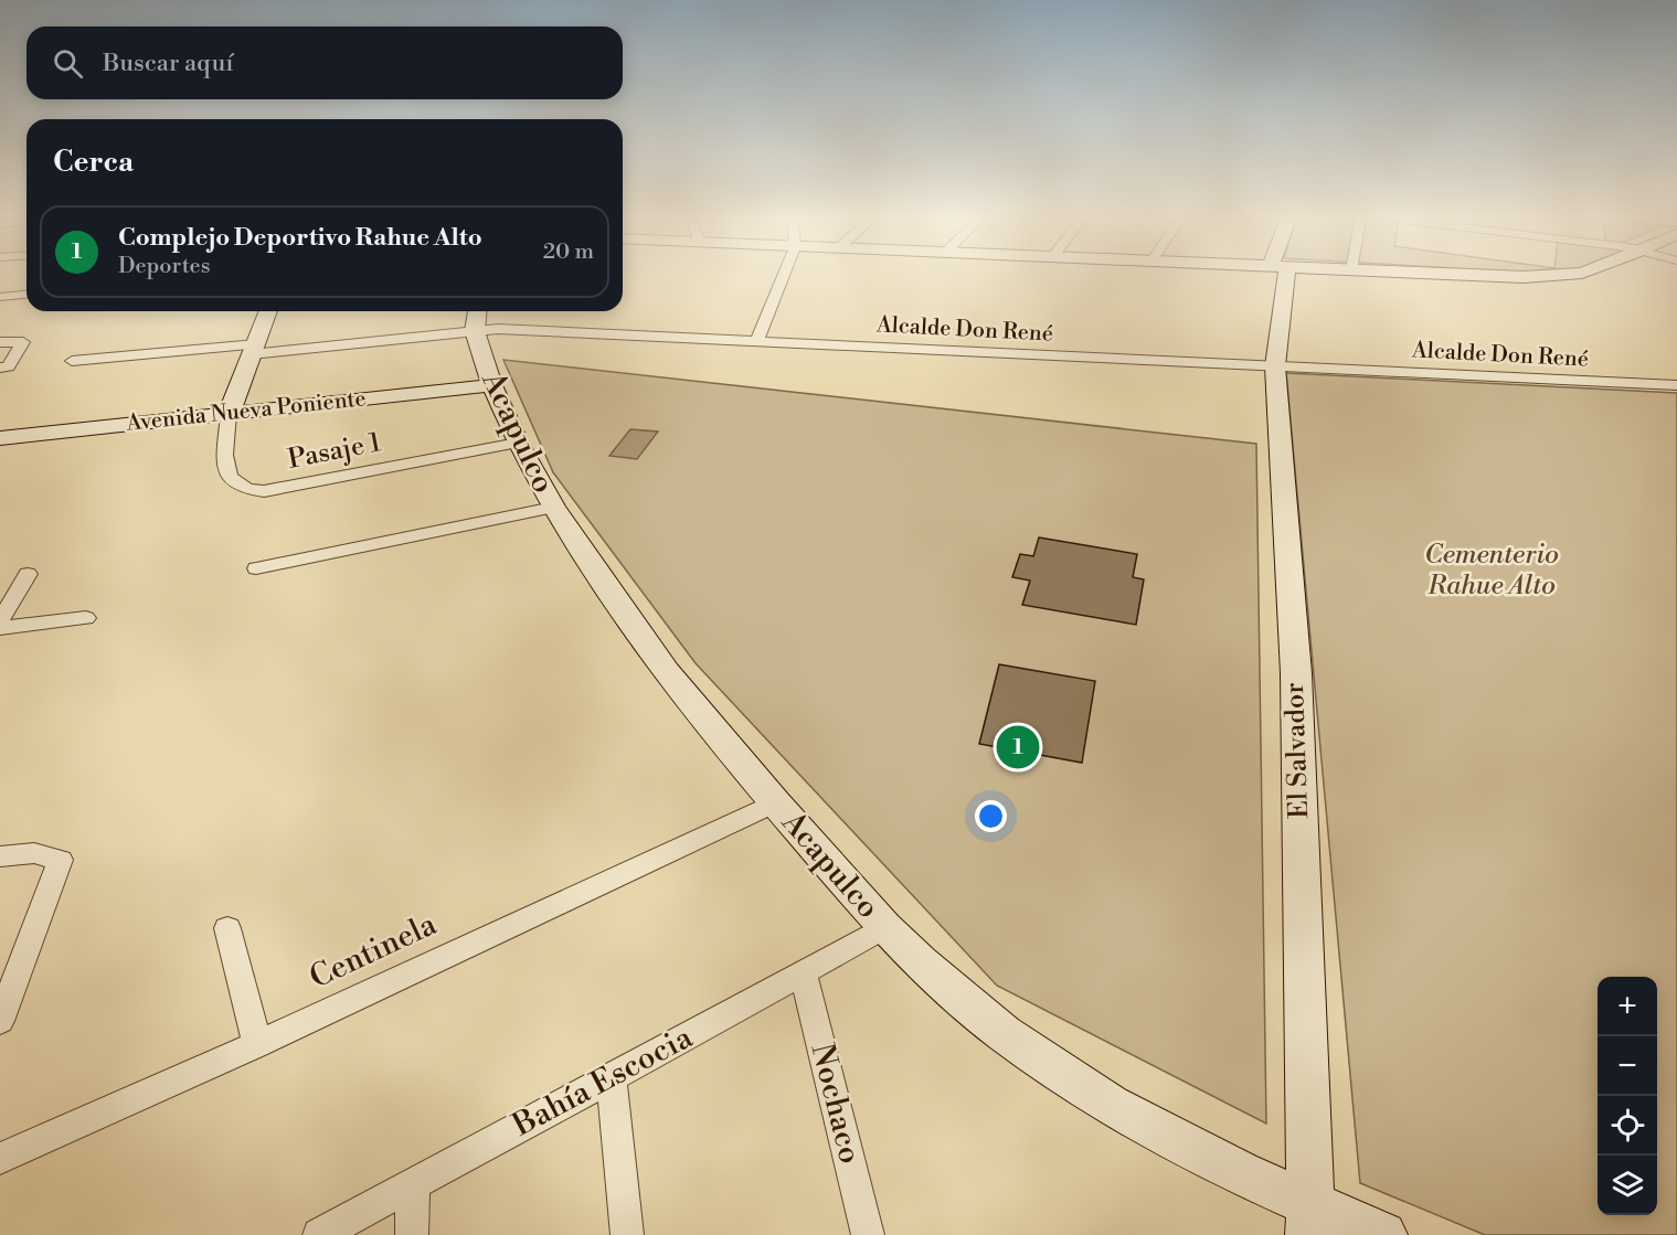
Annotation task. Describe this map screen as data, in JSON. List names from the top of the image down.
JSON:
{
  "streets": {
    "street": [
      "Alcalde Don René",
      "Avenida Nueva Poniente",
      "Acapulco",
      "Pasaje 1",
      "El Salvador",
      "Centinela",
      "Bahía Escocia",
      "Nochaco"
    ]
  },
  "crossings": [
    ["Alcalde Don René", "Acapulco"],
    ["Alcalde Don René", "El Salvador"],
    ["Avenida Nueva Poniente", "Acapulco"],
    ["Avenida Nueva Poniente", "Pasaje 1"],
    ["Acapulco", "Pasaje 1"],
    ["Acapulco", "El Salvador"],
    ["Acapulco", "Centinela"],
    ["Acapulco", "Bahía Escocia"],
    ["Bahía Escocia", "Nochaco"]
  ],
  "parks": ["Cementerio Rahue Alto"],
  "page": {
    "search": "Buscar aquí",
    "heading": "Cerca",
    "list": [
      {
        "mark": "1",
        "name": "Complejo Deportivo Rahue Alto",
        "note": "Deportes",
        "value": "20 m"
      }
    ],
    "pins": "1",
    "map_buttons": ["+", "−"]
  }
}
